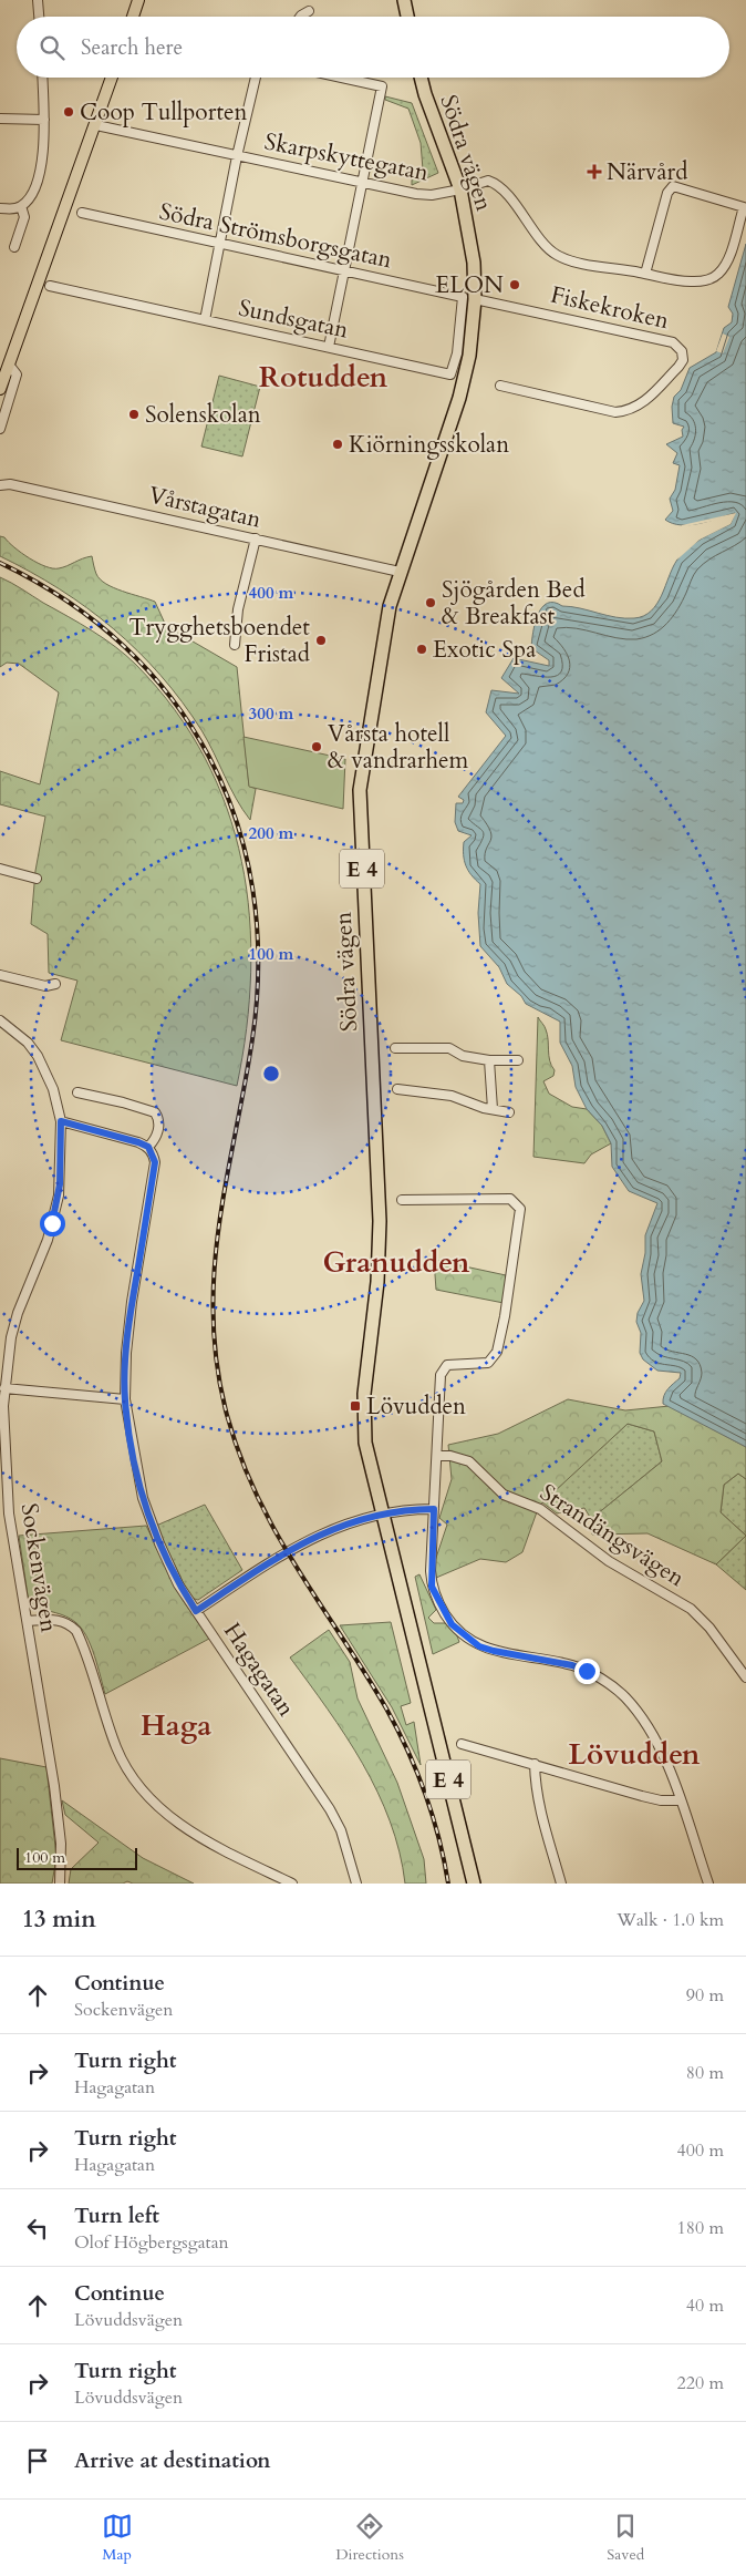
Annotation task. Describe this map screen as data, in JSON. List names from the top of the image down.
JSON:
{
  "streets": {
    "highway": ["Södra vägen", "E 4"],
    "street": [
      "Skarpskyttegatan",
      "Södra Strömsborgsgatan",
      "Fiskekroken",
      "Sundsgatan",
      "Vårstagatan",
      "Strandängsvägen",
      "Sockenvägen",
      "Hagagatan"
    ]
  },
  "crossings": [
    ["Södra vägen", "Skarpskyttegatan"],
    ["Södra vägen", "Södra Strömsborgsgatan"],
    ["Södra vägen", "Fiskekroken"],
    ["Södra vägen", "Sundsgatan"],
    ["Södra vägen", "Vårstagatan"],
    ["Södra Strömsborgsgatan", "Fiskekroken"],
    ["Södra Strömsborgsgatan", "Sundsgatan"],
    ["Fiskekroken", "Sundsgatan"]
  ],
  "districts": [
    "Rotudden",
    "Granudden",
    "Haga",
    "Lövudden"
  ],
  "places": {
    "other": [
      "Coop Tullporten",
      "ELON",
      "Solenskolan",
      "Kiörningsskolan",
      "Sjögården Bed & Breakfast",
      "Trygghetsboendet Fristad",
      "Exotic Spa",
      "Vårsta hotell & vandrarhem"
    ],
    "health": ["Närvård"],
    "transit": ["Lövudden"]
  },
  "scale_bar": "100 m",
  "page": {
    "search": "Search here",
    "scale": "100 m",
    "heading": ["13 min", "Walk · 1.0 km"],
    "list": [
      ["Continue", "Sockenvägen", "90 m"],
      ["Turn right", "Hagagatan", "80 m"],
      ["Turn right", "Hagagatan", "400 m"],
      ["Turn left", "Olof Högbergsgatan", "180 m"],
      ["Continue", "Lövuddsvägen", "40 m"],
      ["Turn right", "Lövuddsvägen", "220 m"],
      "Arrive at destination"
    ],
    "nav": ["Map", "Directions", "Saved"]
  },
  "rings": [
    "400 m",
    "300 m",
    "200 m",
    "100 m"
  ]
}
